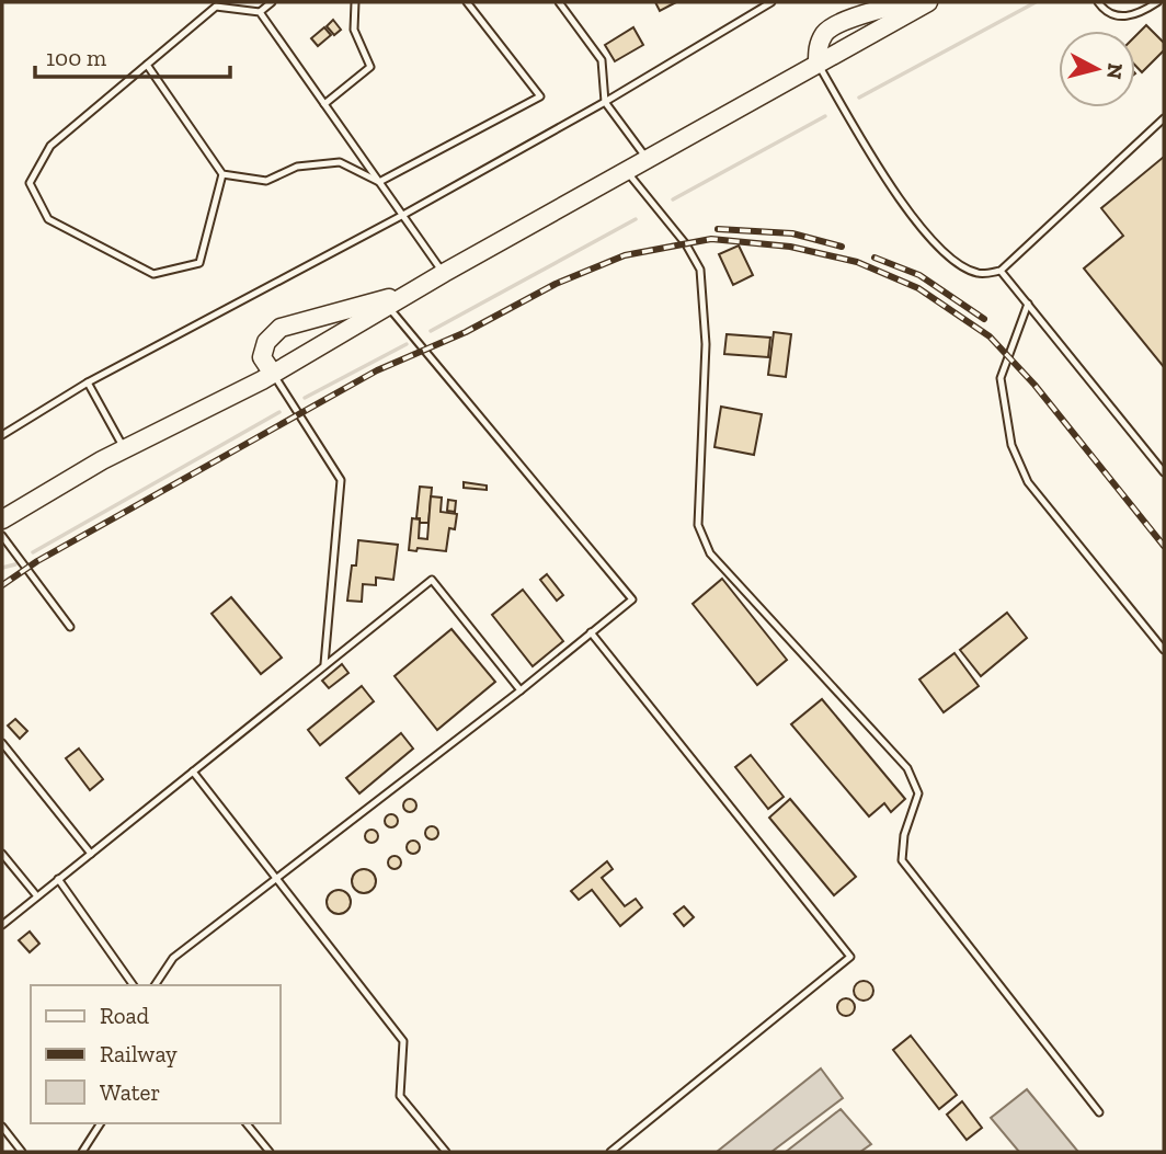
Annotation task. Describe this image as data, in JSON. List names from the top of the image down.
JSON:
{
  "legend": ["Road", "Railway", "Water"],
  "scale_bar": "100 m",
  "north": "right"
}
